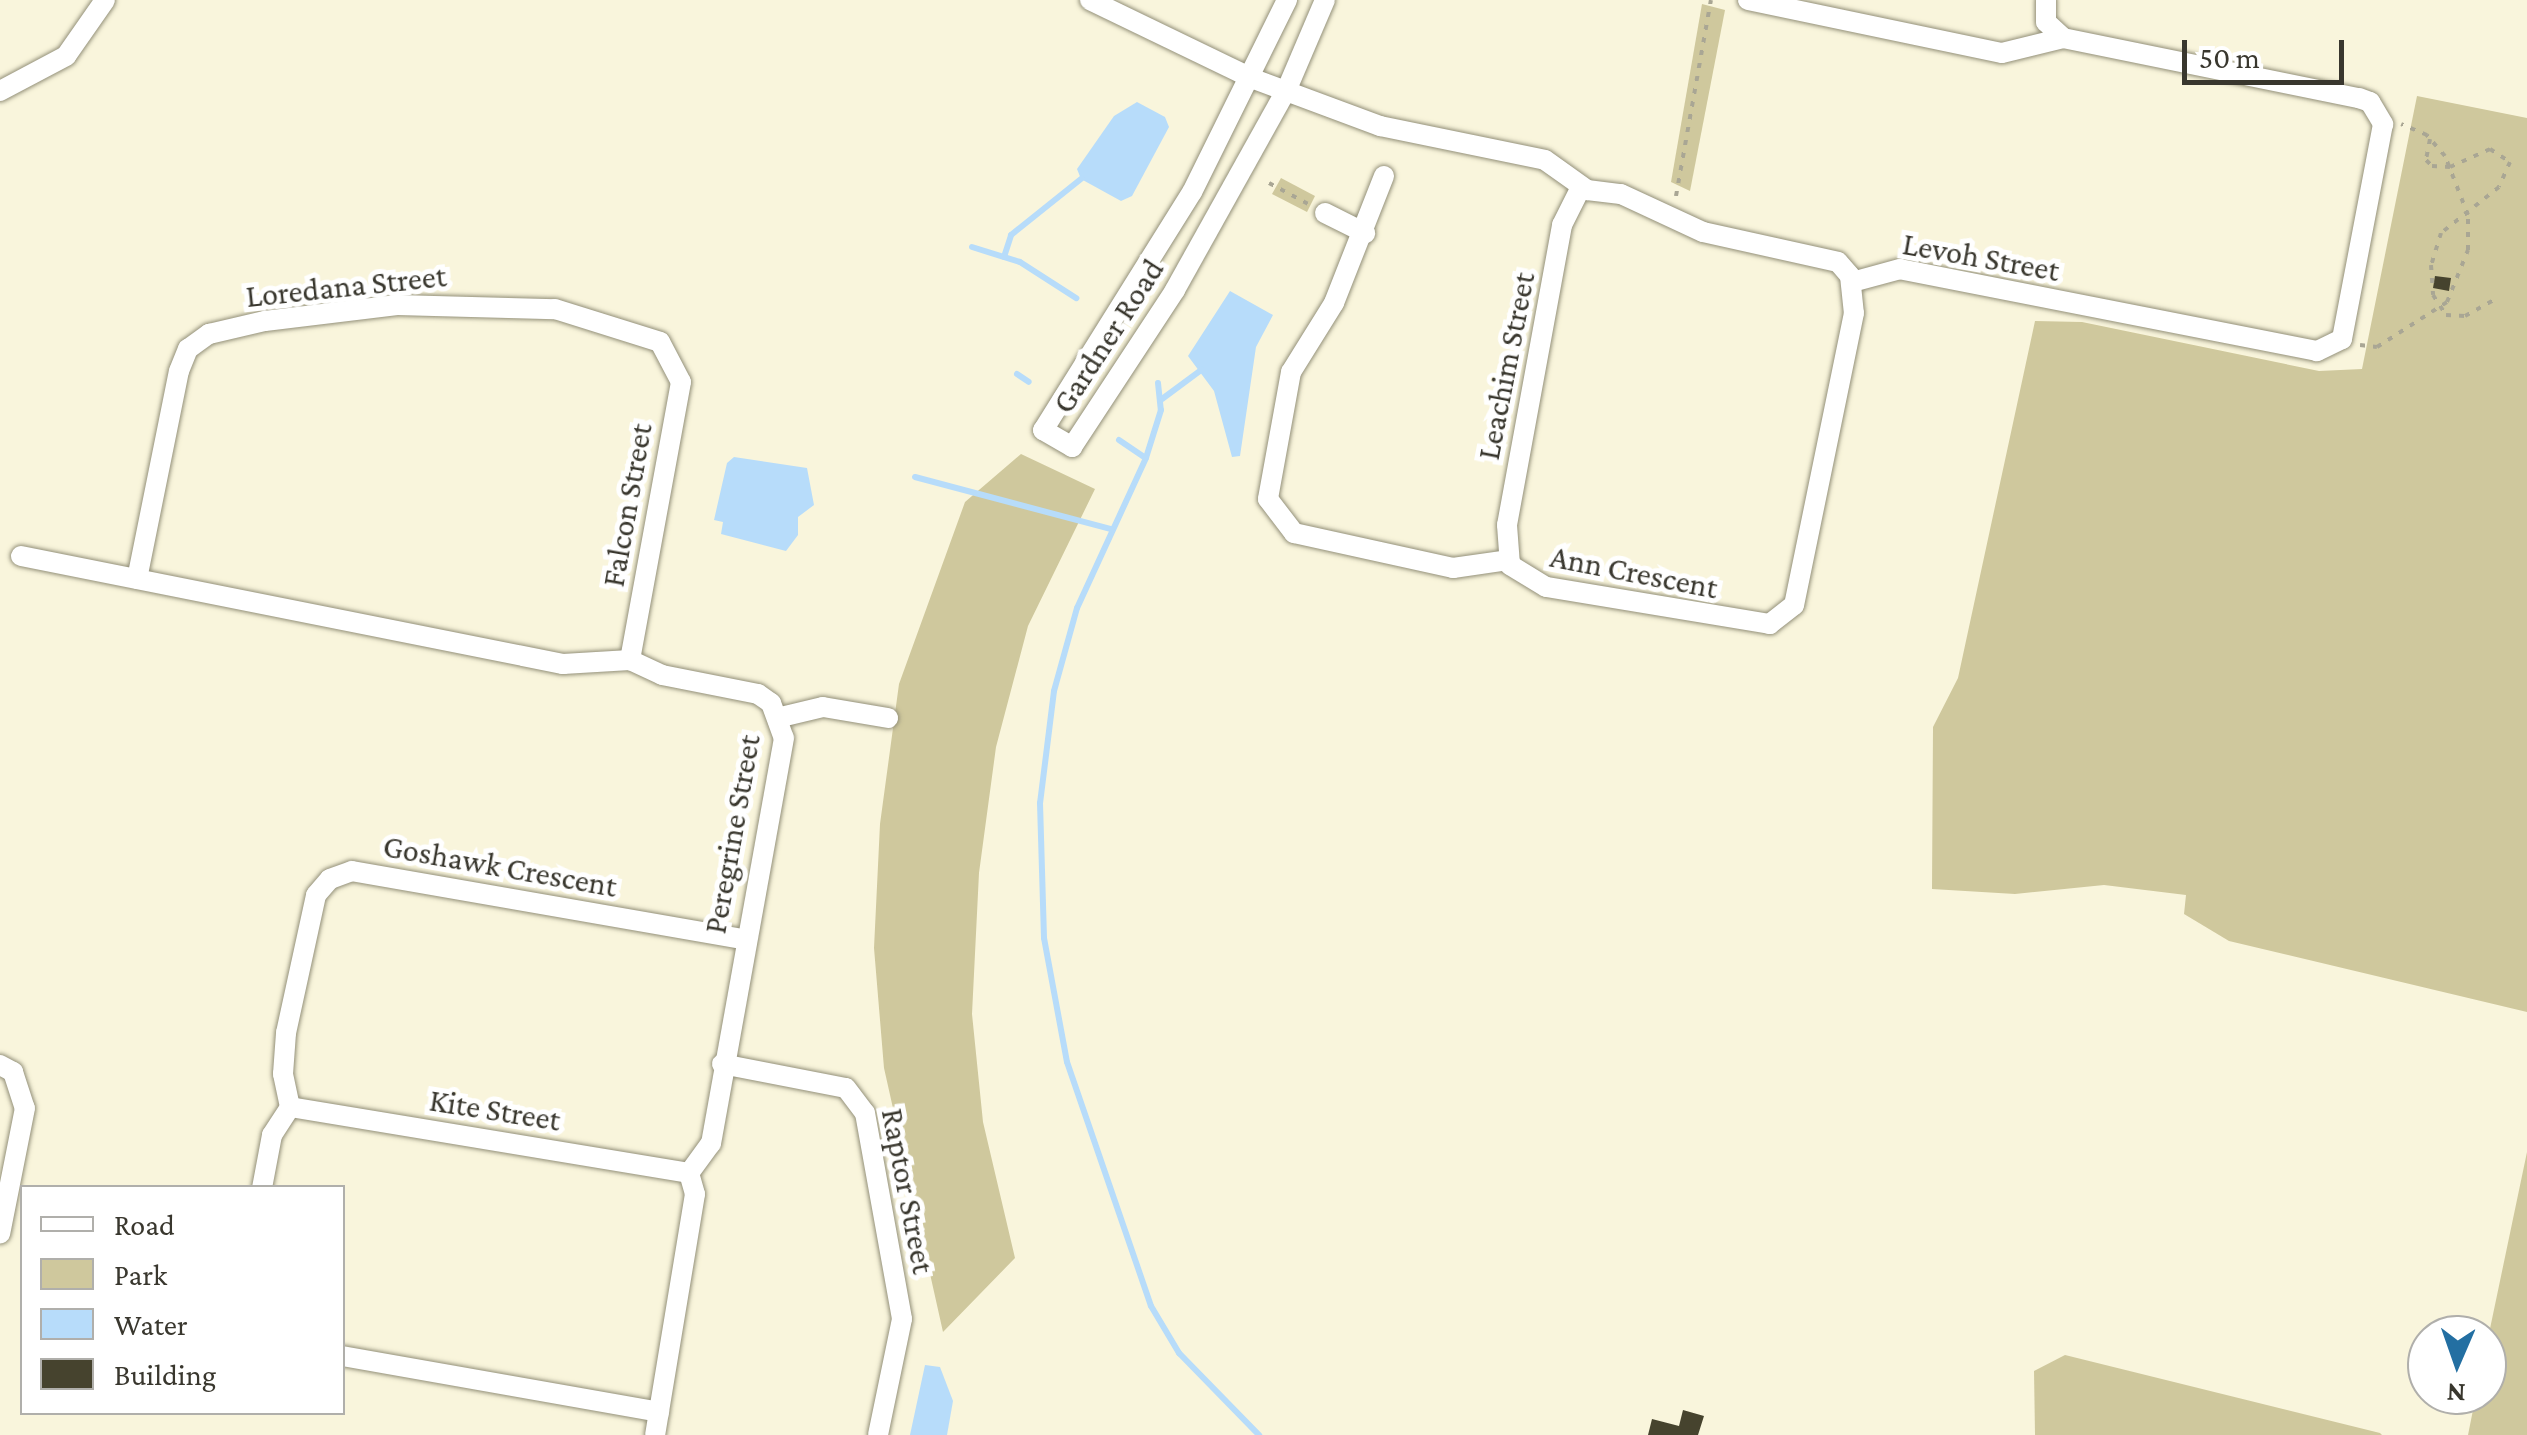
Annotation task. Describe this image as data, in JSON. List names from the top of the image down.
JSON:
{
  "streets": {
    "street": [
      "Levoh Street",
      "Loredana Street",
      "Gardner Road",
      "Leachim Street",
      "Falcon Street",
      "Ann Crescent",
      "Peregrine Street",
      "Goshawk Crescent",
      "Kite Street",
      "Raptor Street"
    ]
  },
  "crossings": [
    ["Levoh Street", "Ann Crescent"],
    ["Loredana Street", "Falcon Street"],
    ["Loredana Street", "Peregrine Street"],
    ["Leachim Street", "Ann Crescent"],
    ["Falcon Street", "Peregrine Street"],
    ["Peregrine Street", "Goshawk Crescent"],
    ["Peregrine Street", "Kite Street"],
    ["Peregrine Street", "Raptor Street"],
    ["Goshawk Crescent", "Kite Street"]
  ],
  "legend": [
    "Road",
    "Park",
    "Water",
    "Building"
  ],
  "scale_bar": "50 m",
  "north": "bottom"
}
